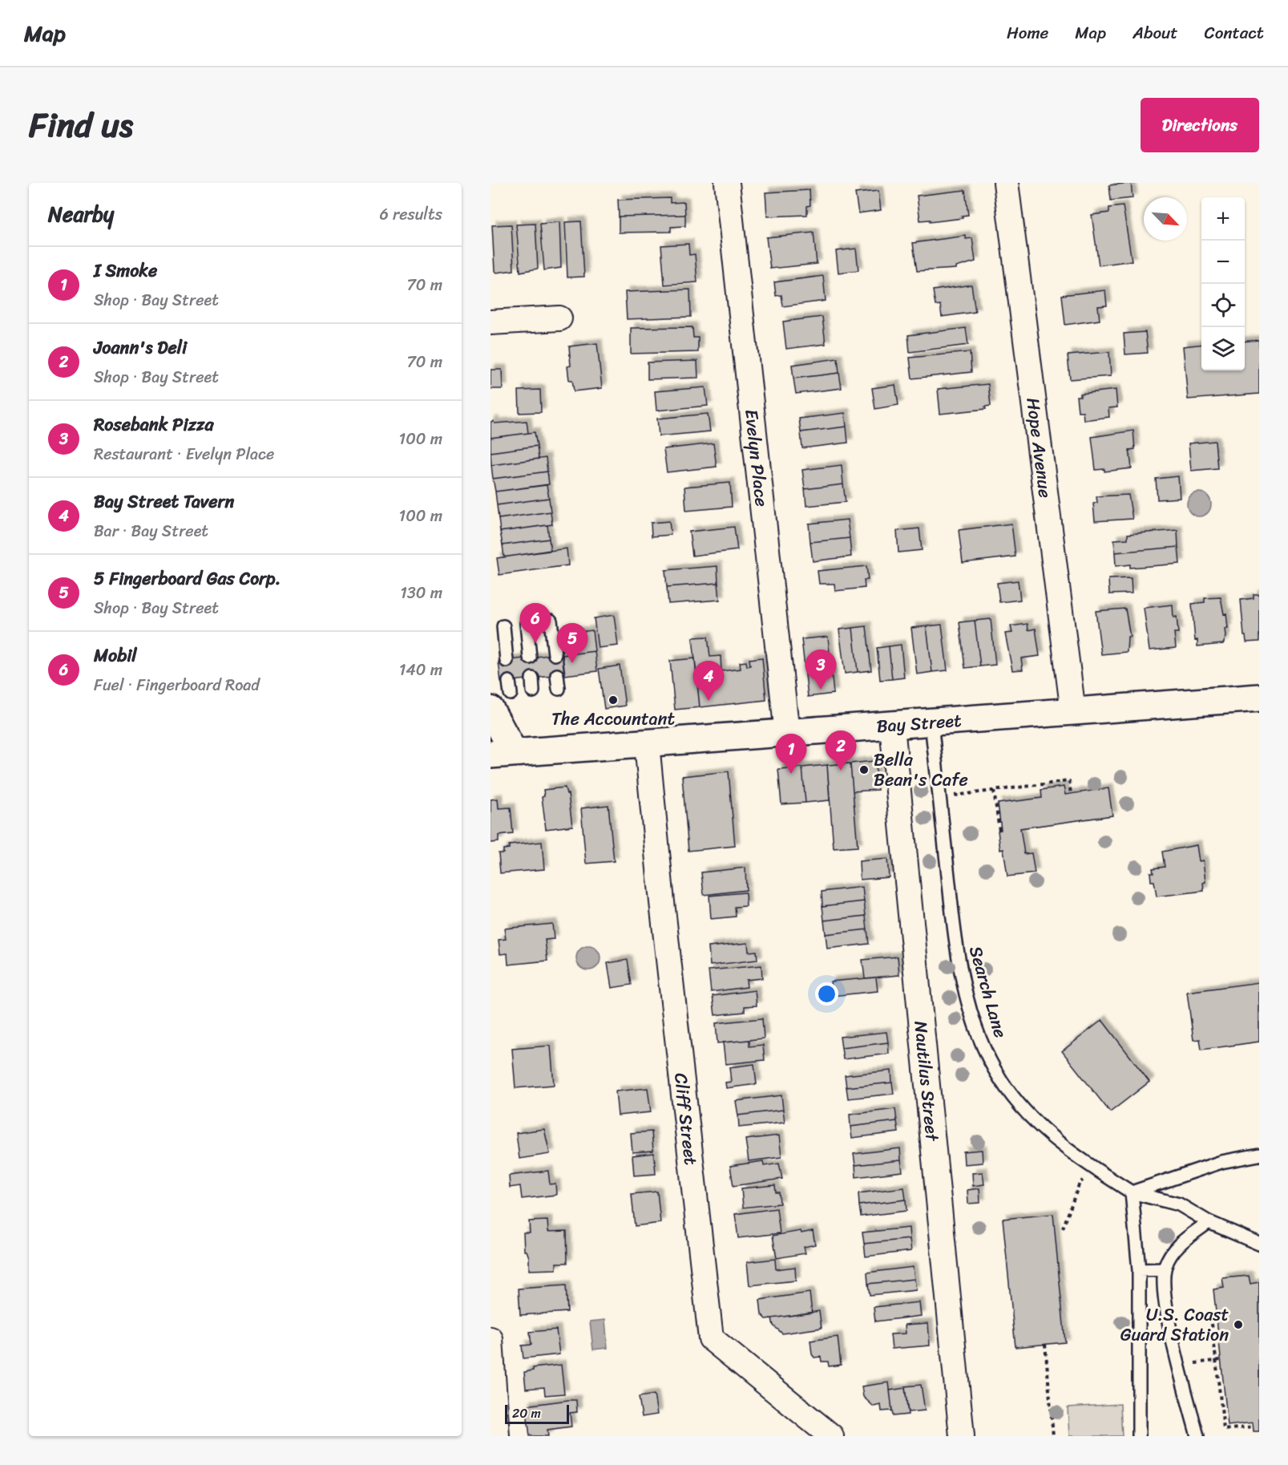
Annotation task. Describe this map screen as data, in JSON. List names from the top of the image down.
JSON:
{
  "streets": {
    "main road": ["Bay Street"],
    "street": [
      "Hope Avenue",
      "Evelyn Place",
      "Nautilus Street",
      "Cliff Street"
    ],
    "lane": ["Search Lane"]
  },
  "crossings": [
    ["Hope Avenue", "Bay Street"],
    ["Evelyn Place", "Bay Street"],
    ["Bay Street", "Search Lane"],
    ["Bay Street", "Nautilus Street"],
    ["Bay Street", "Cliff Street"]
  ],
  "places": ["The Accountant", "Bella Bean's Cafe", "U.S. Coast Guard Station"],
  "scale_bar": "20 m",
  "north": "bottom right",
  "page": {
    "header": "Map",
    "nav": [
      "Home",
      "Map",
      "About",
      "Contact"
    ],
    "title": "Find us",
    "buttons": "Directions",
    "heading": ["Nearby", "6 results"],
    "map_buttons": ["+", "−"],
    "list": [
      {
        "mark": "1",
        "name": "I Smoke",
        "note": "Shop · Bay Street",
        "value": "70 m"
      },
      {
        "mark": "2",
        "name": "Joann's Deli",
        "note": "Shop · Bay Street",
        "value": "70 m"
      },
      {
        "mark": "3",
        "name": "Rosebank Pizza",
        "note": "Restaurant · Evelyn Place",
        "value": "100 m"
      },
      {
        "mark": "4",
        "name": "Bay Street Tavern",
        "note": "Bar · Bay Street",
        "value": "100 m"
      },
      {
        "mark": "5",
        "name": "5 Fingerboard Gas Corp.",
        "note": "Shop · Bay Street",
        "value": "130 m"
      },
      {
        "mark": "6",
        "name": "Mobil",
        "note": "Fuel · Fingerboard Road",
        "value": "140 m"
      }
    ],
    "pins": [
      "6",
      "5",
      "3",
      "4",
      "2",
      "1"
    ],
    "scale": "20 m"
  }
}
